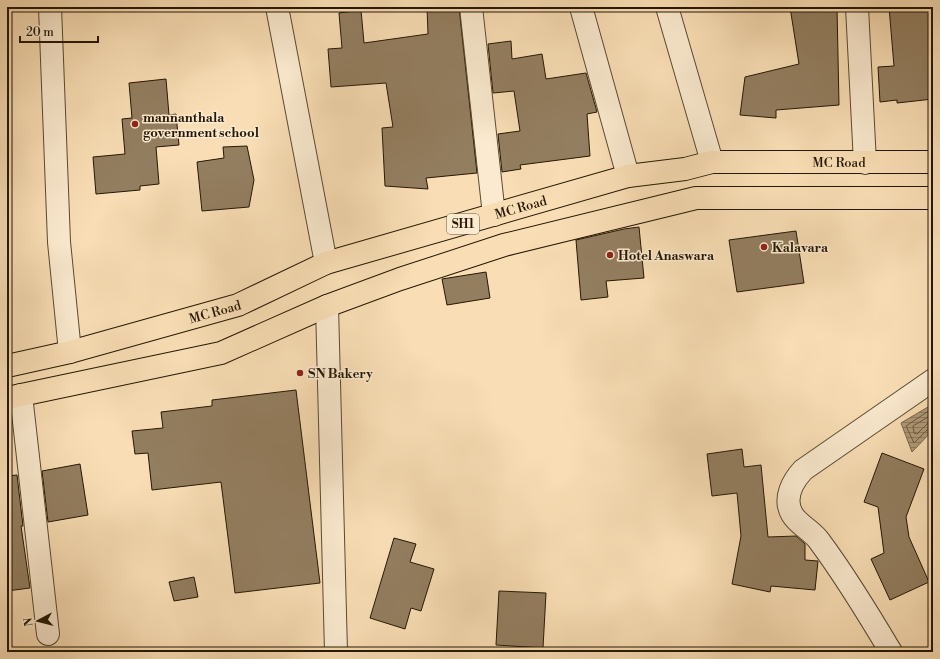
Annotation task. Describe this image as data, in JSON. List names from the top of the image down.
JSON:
{
  "streets": {
    "main road": ["MC Road", "SH1"]
  },
  "places": [
    "mannanthala government school",
    "Kalavara",
    "Hotel Anaswara",
    "SN Bakery"
  ],
  "scale_bar": "20 m",
  "north": "left"
}
